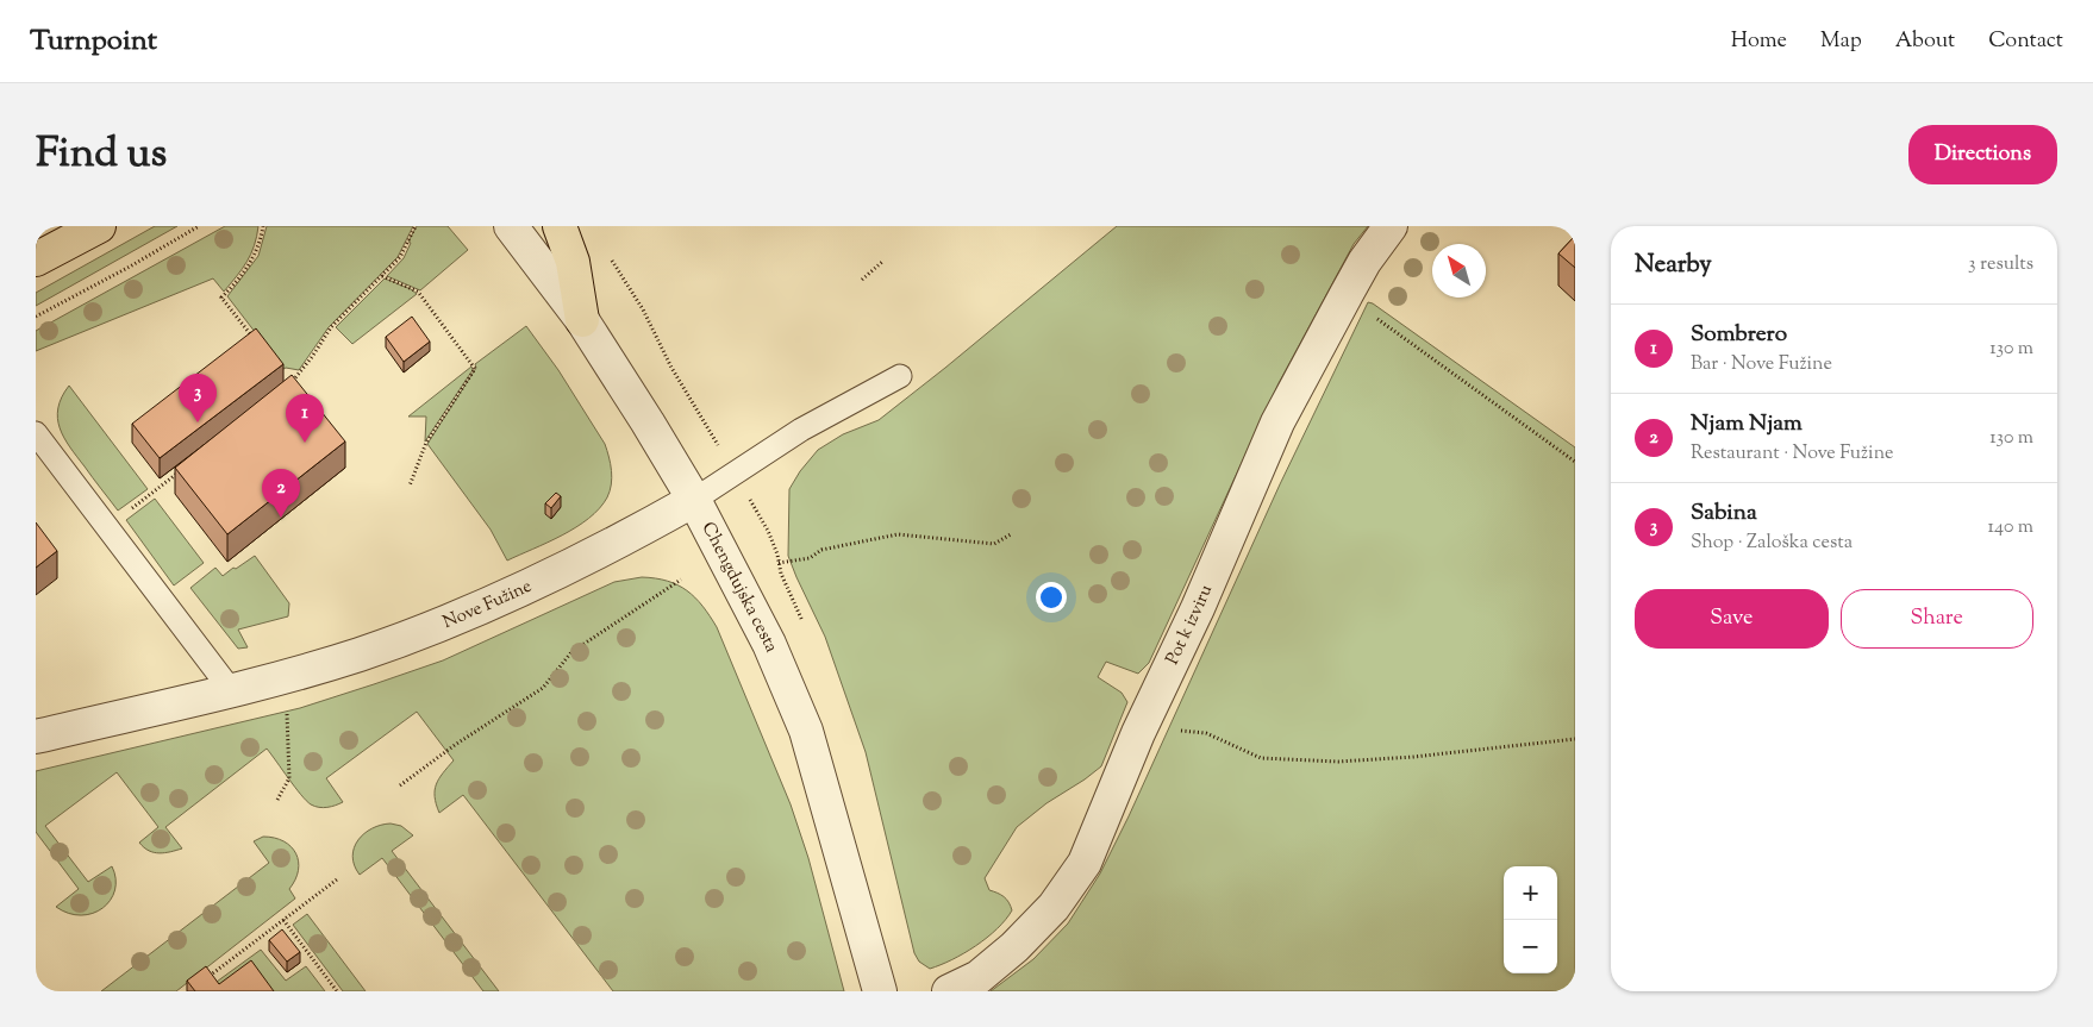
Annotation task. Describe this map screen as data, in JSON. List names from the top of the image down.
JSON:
{
  "streets": {
    "street": ["Chengdujska cesta", "Nove Fužine", "Pot k izviru"]
  },
  "crossings": [
    ["Chengdujska cesta", "Nove Fužine"]
  ],
  "north": "top left",
  "page": {
    "header": "Turnpoint",
    "nav": [
      "Home",
      "Map",
      "About",
      "Contact"
    ],
    "title": "Find us",
    "buttons": [
      "Directions",
      ["Save", "Share"]
    ],
    "heading": ["Nearby", "3 results"],
    "list": [
      {
        "mark": "1",
        "name": "Sombrero",
        "note": "Bar · Nove Fužine",
        "value": "130 m"
      },
      {
        "mark": "2",
        "name": "Njam Njam",
        "note": "Restaurant · Nove Fužine",
        "value": "130 m"
      },
      {
        "mark": "3",
        "name": "Sabina",
        "note": "Shop · Zaloška cesta",
        "value": "140 m"
      }
    ],
    "pins": ["3", "1", "2"],
    "map_buttons": ["+", "−"]
  }
}
